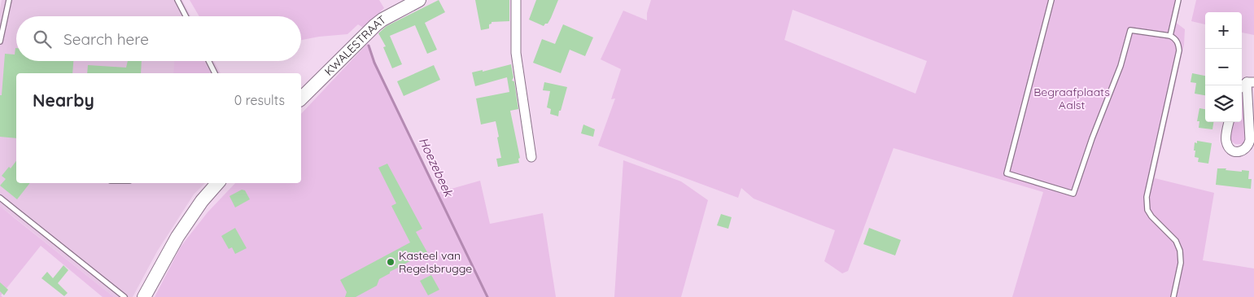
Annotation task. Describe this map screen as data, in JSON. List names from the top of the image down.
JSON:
{
  "streets": {
    "street": ["KWALESTRAAT"]
  },
  "water": ["Hoezebeek"],
  "parks": ["Begraafplaats Aalst"],
  "places": ["Kasteel van Regelsbrugge"],
  "page": {
    "map_buttons": ["+", "−"],
    "search": "Search here",
    "heading": ["Nearby", "0 results"]
  }
}
